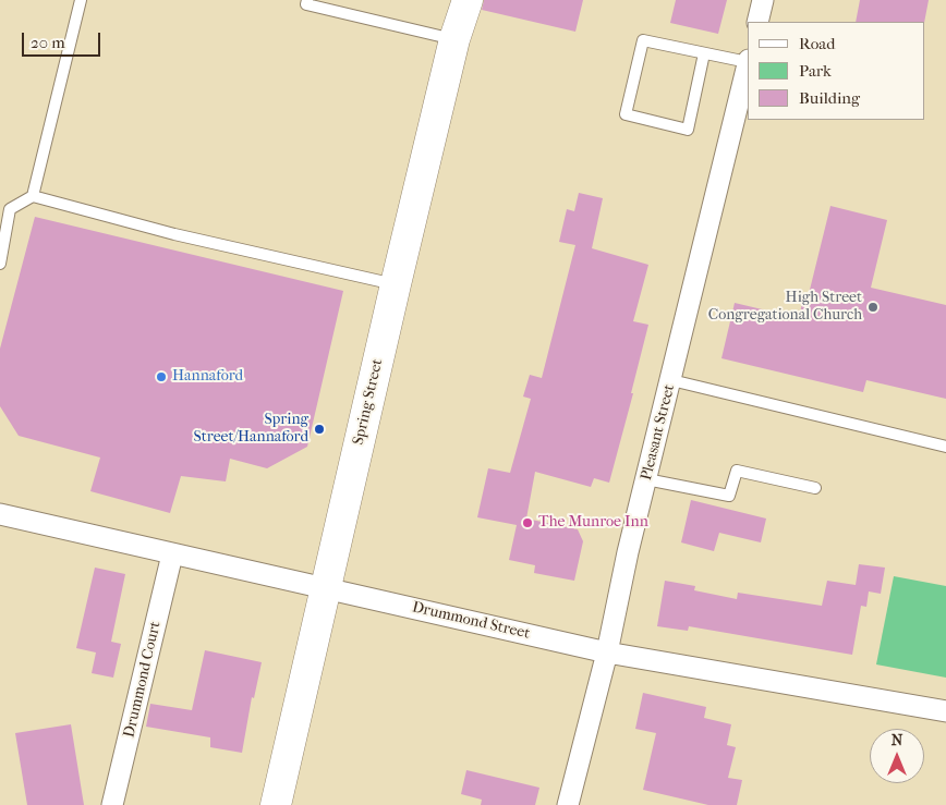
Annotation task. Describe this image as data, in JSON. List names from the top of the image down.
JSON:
{
  "streets": {
    "street": [
      "Spring Street",
      "Pleasant Street",
      "Drummond Street",
      "Drummond Court"
    ]
  },
  "crossings": [
    ["Spring Street", "Drummond Street"],
    ["Pleasant Street", "Drummond Street"],
    ["Drummond Street", "Drummond Court"]
  ],
  "places": [
    "High Street Congregational Church",
    "Hannaford",
    "Spring Street/Hannaford",
    "The Munroe Inn"
  ],
  "legend": ["Road", "Park", "Building"],
  "scale_bar": "20 m",
  "north": "top"
}
